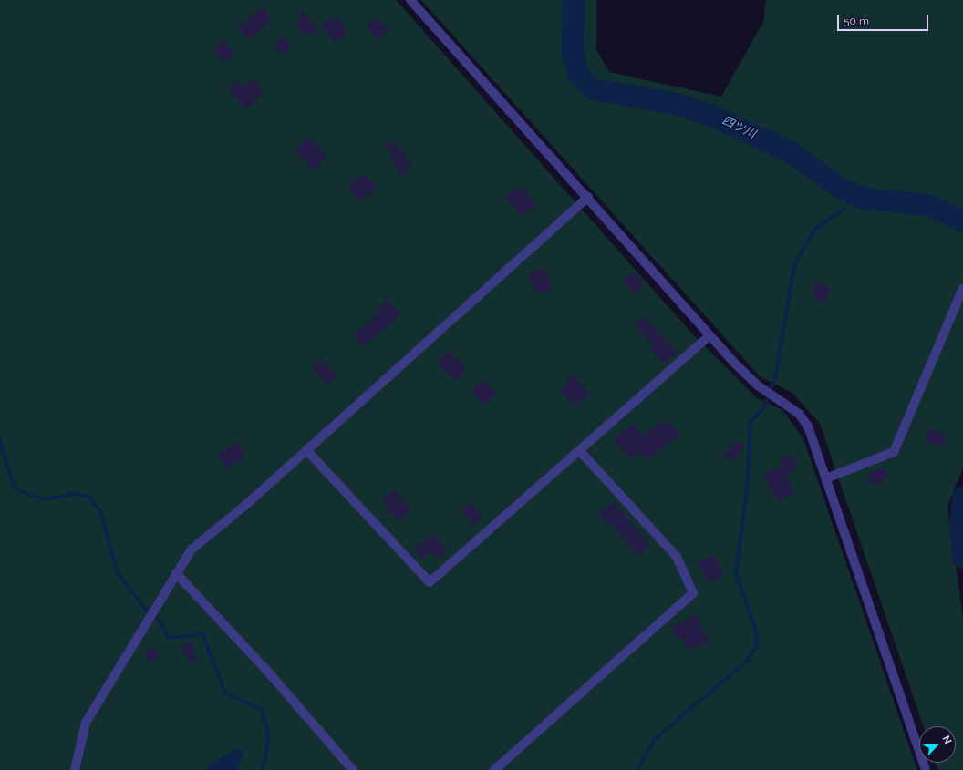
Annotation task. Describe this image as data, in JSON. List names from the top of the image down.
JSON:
{
  "water": ["四ツ川"],
  "scale_bar": "50 m",
  "north": "top right"
}
